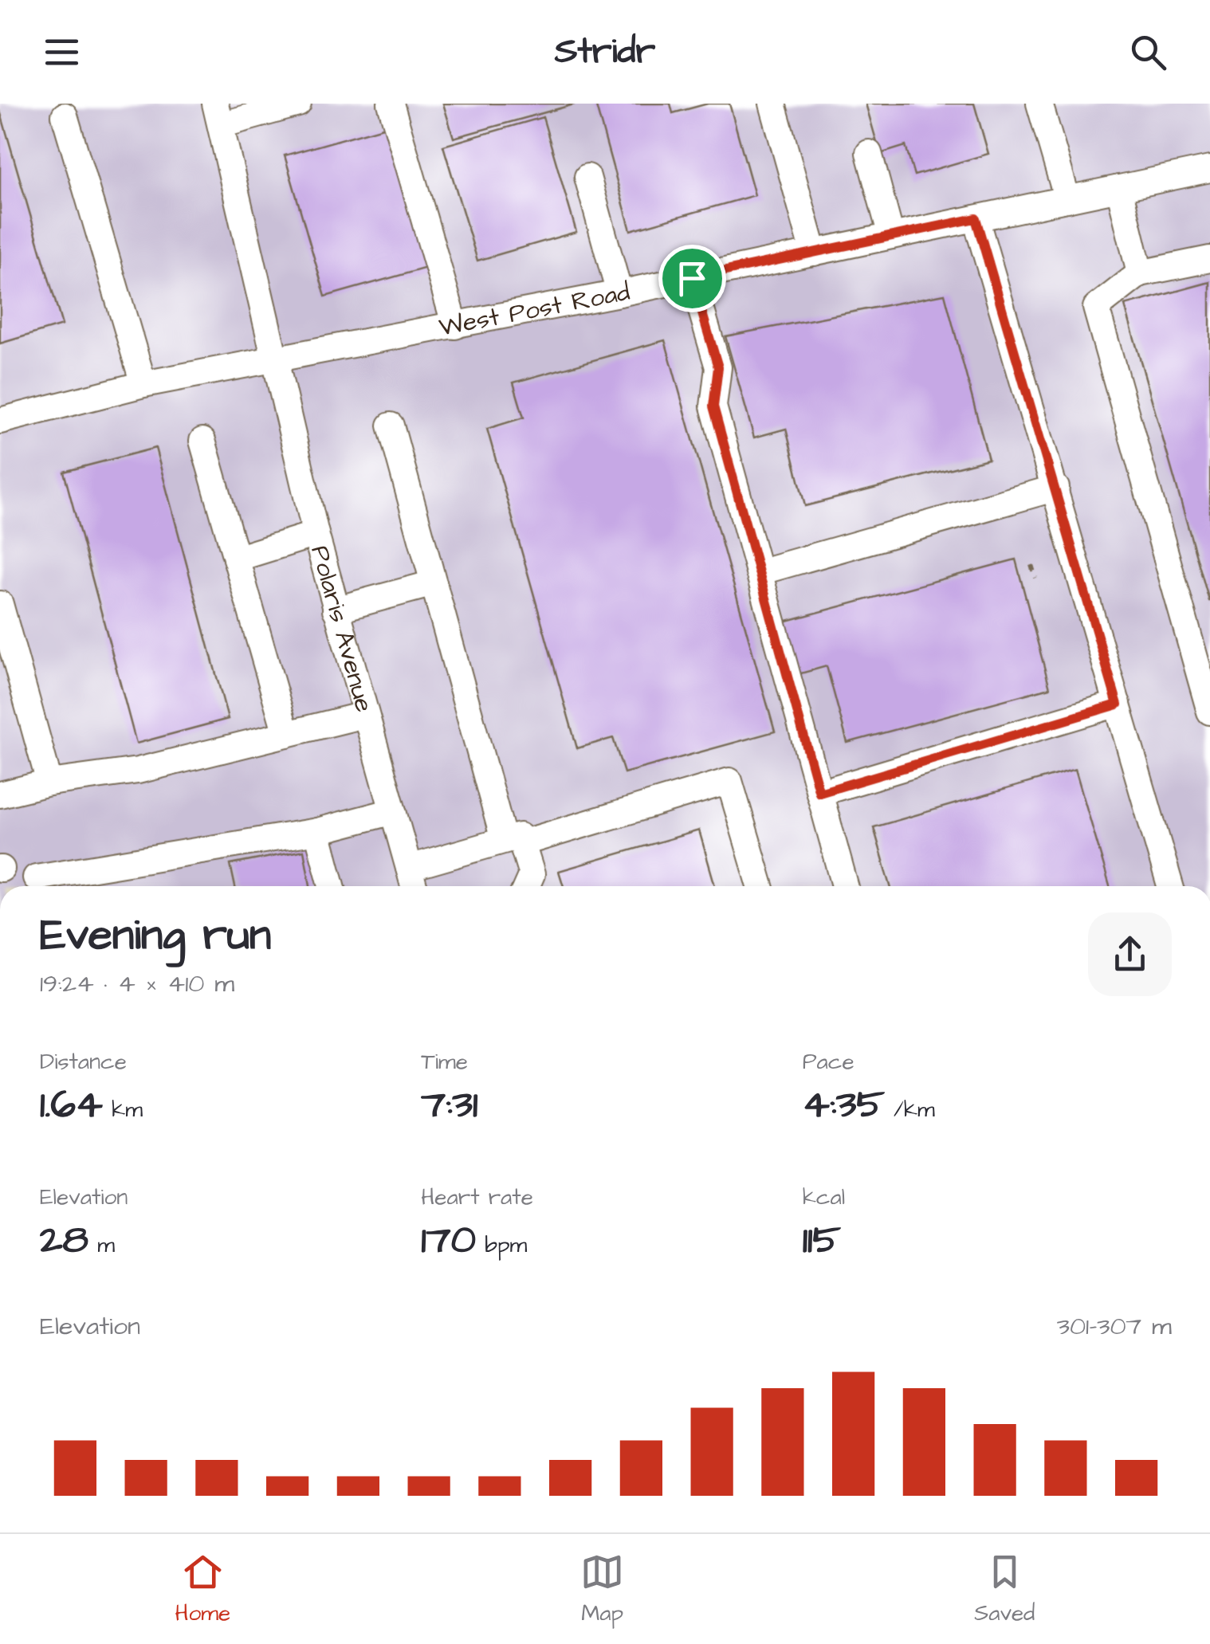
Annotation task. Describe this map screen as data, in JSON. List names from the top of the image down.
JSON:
{
  "streets": {
    "street": ["West Post Road", "Polaris Avenue"]
  },
  "crossings": [
    ["West Post Road", "Polaris Avenue"]
  ],
  "page": {
    "header": "Stridr",
    "heading": ["Evening run", "19:24 · 4 × 410 m"],
    "stats": [
      ["Distance", "1.64 km"],
      ["Time", "7:31"],
      ["Pace", "4:35 /km"],
      ["Elevation", "28 m"],
      ["Heart rate", "170 bpm"],
      ["kcal", "115"]
    ],
    "chart": ["Elevation", "301–307 m"],
    "tabs": ["Home", "Map", "Saved"]
  }
}
